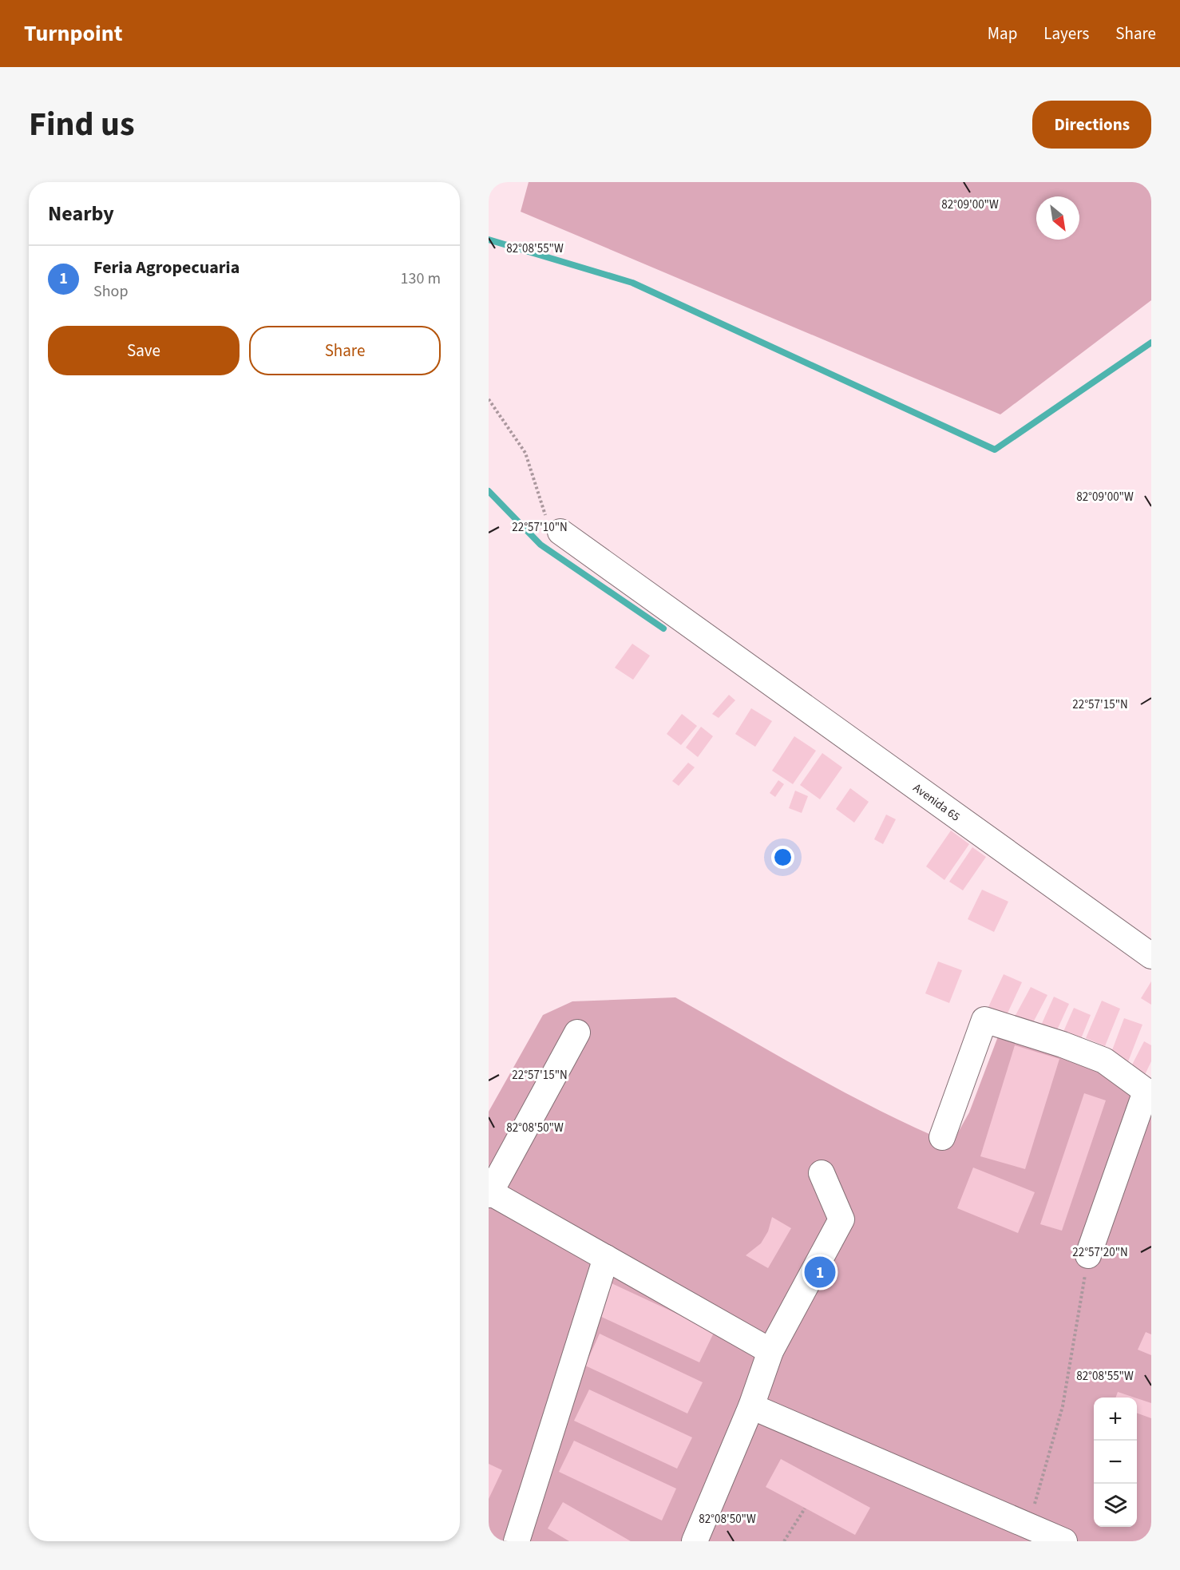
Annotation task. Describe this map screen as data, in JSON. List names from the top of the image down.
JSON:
{
  "streets": {
    "street": ["Avenida 65"]
  },
  "north": "bottom right",
  "page": {
    "header": "Turnpoint",
    "nav": ["Map", "Layers", "Share"],
    "title": "Find us",
    "buttons": [
      "Directions",
      ["Save", "Share"]
    ],
    "heading": "Nearby",
    "list": [
      {
        "mark": "1",
        "name": "Feria Agropecuaria",
        "note": "Shop",
        "value": "130 m"
      }
    ],
    "pins": "1",
    "map_buttons": ["+", "−"]
  },
  "coordinates": [
    "82°09'00\"W",
    "82°08'55\"W",
    "22°57'10\"N",
    "22°57'15\"N",
    "82°08'50\"W",
    "22°57'20\"N"
  ]
}
